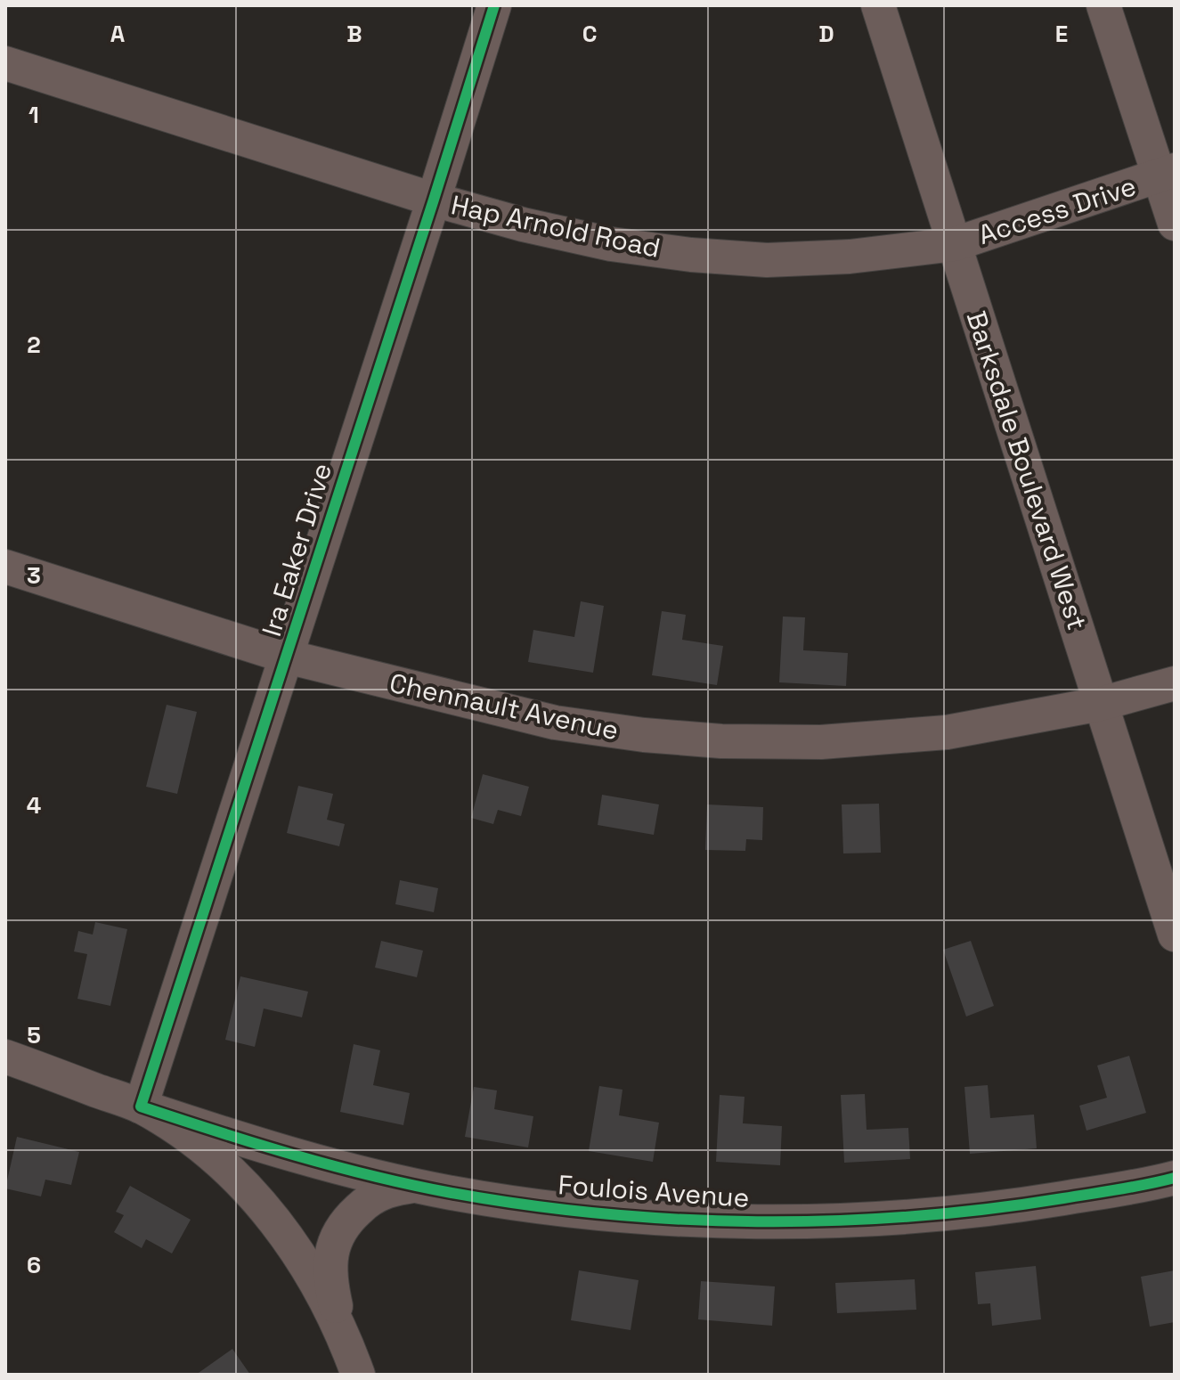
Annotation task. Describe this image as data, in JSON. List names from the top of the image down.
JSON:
{
  "streets": {
    "street": [
      "Access Drive",
      "Hap Arnold Road",
      "Barksdale Boulevard West",
      "Ira Eaker Drive",
      "Chennault Avenue",
      "Foulois Avenue"
    ]
  },
  "crossings": [
    ["Access Drive", "Hap Arnold Road"],
    ["Access Drive", "Barksdale Boulevard West"],
    ["Hap Arnold Road", "Barksdale Boulevard West"],
    ["Hap Arnold Road", "Ira Eaker Drive"],
    ["Barksdale Boulevard West", "Chennault Avenue"],
    ["Ira Eaker Drive", "Chennault Avenue"],
    ["Ira Eaker Drive", "Foulois Avenue"]
  ],
  "grid": {
    "columns": [
      "A",
      "B",
      "C",
      "D",
      "E"
    ],
    "rows": [
      "1",
      "2",
      "3",
      "4",
      "5",
      "6"
    ]
  }
}
